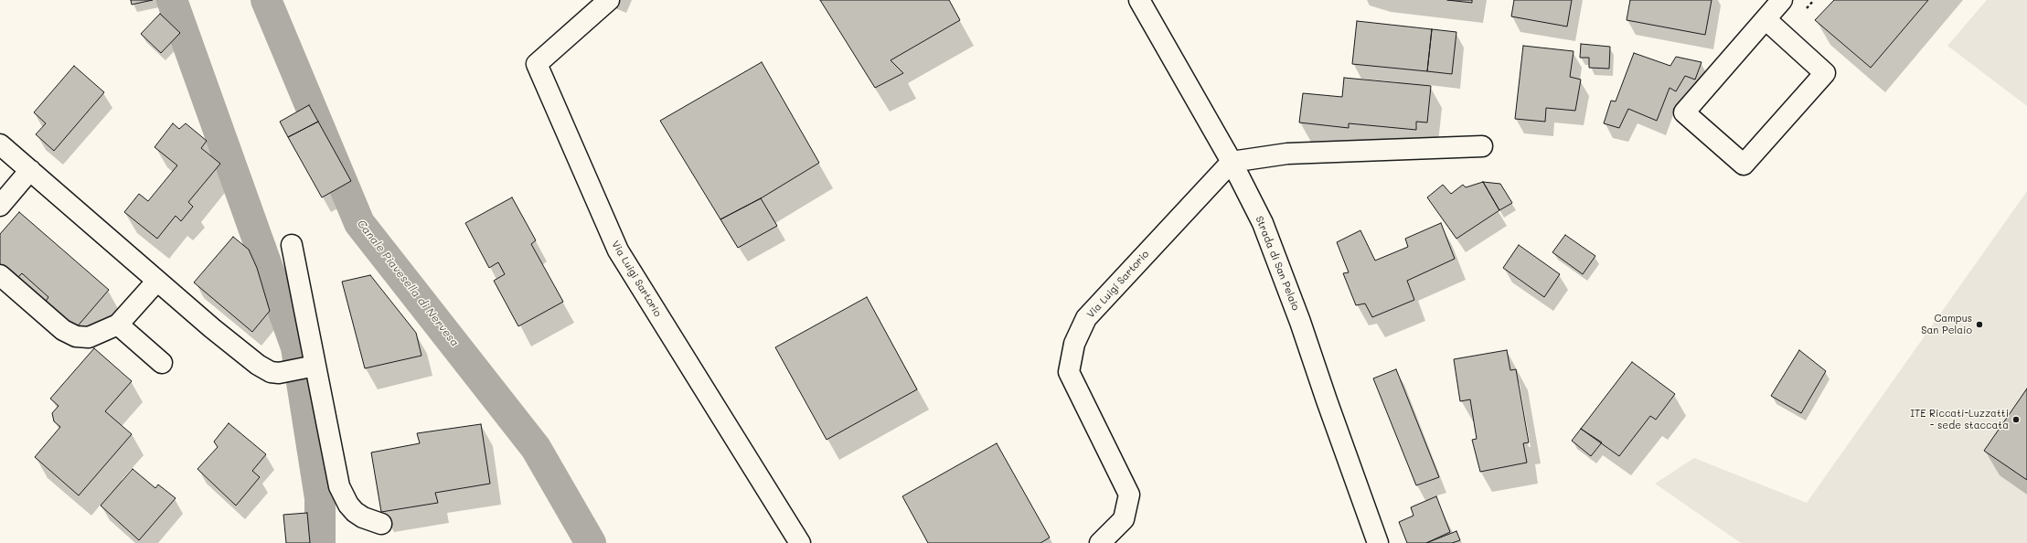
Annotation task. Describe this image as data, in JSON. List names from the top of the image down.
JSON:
{
  "streets": {
    "street": ["Strada di San Pelaio", "Via Luigi Sartorio"]
  },
  "crossings": [
    ["Strada di San Pelaio", "Via Luigi Sartorio"]
  ],
  "water": ["Canale Piavesella di Nervesa"],
  "places": ["Campus San Pelaio", "ITE Riccati-Luzzatti - sede staccata"]
}
